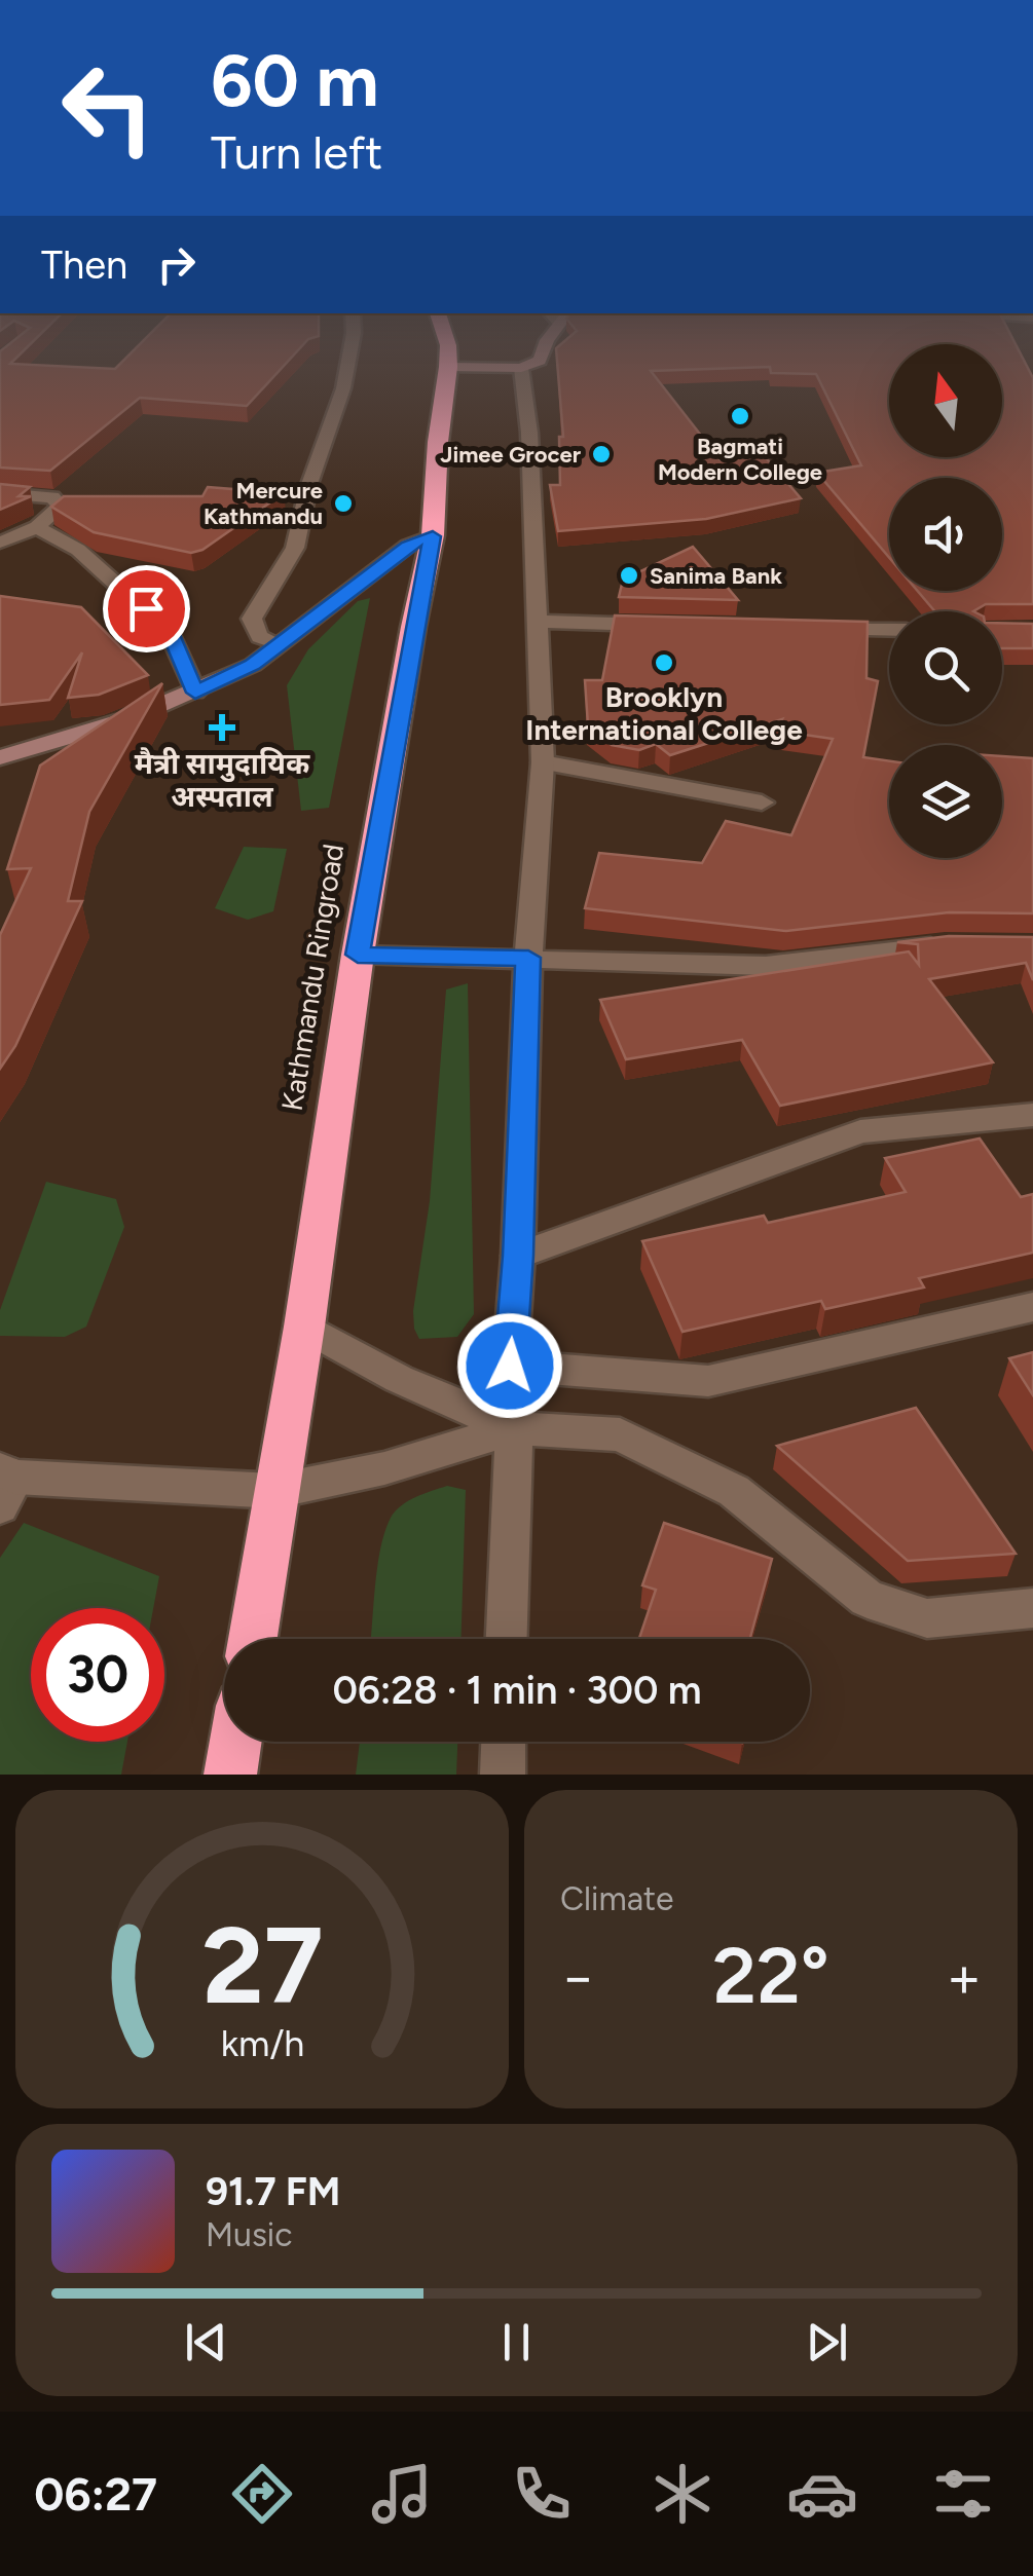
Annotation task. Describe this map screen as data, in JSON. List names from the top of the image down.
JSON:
{
  "streets": {
    "highway": ["Kathmandu Ringroad"]
  },
  "places": {
    "other": [
      "Bagmati Modern College",
      "Jimee Grocer",
      "Mercure Kathmandu",
      "Sanima Bank",
      "Brooklyn International College"
    ],
    "health": ["मैत्री सामुदायिक अस्पताल"]
  },
  "north": "top",
  "page": {
    "turn": ["60 m", "Turn left"],
    "then": "Then",
    "limit": "30",
    "trip": "06:28 · 1 min · 300 m",
    "tile": "Climate",
    "heat": ["−", "22°", "+"],
    "song": ["91.7 FM", "Music"],
    "tabs": "06:27",
    "gauge": ["27", "km/h"]
  }
}
